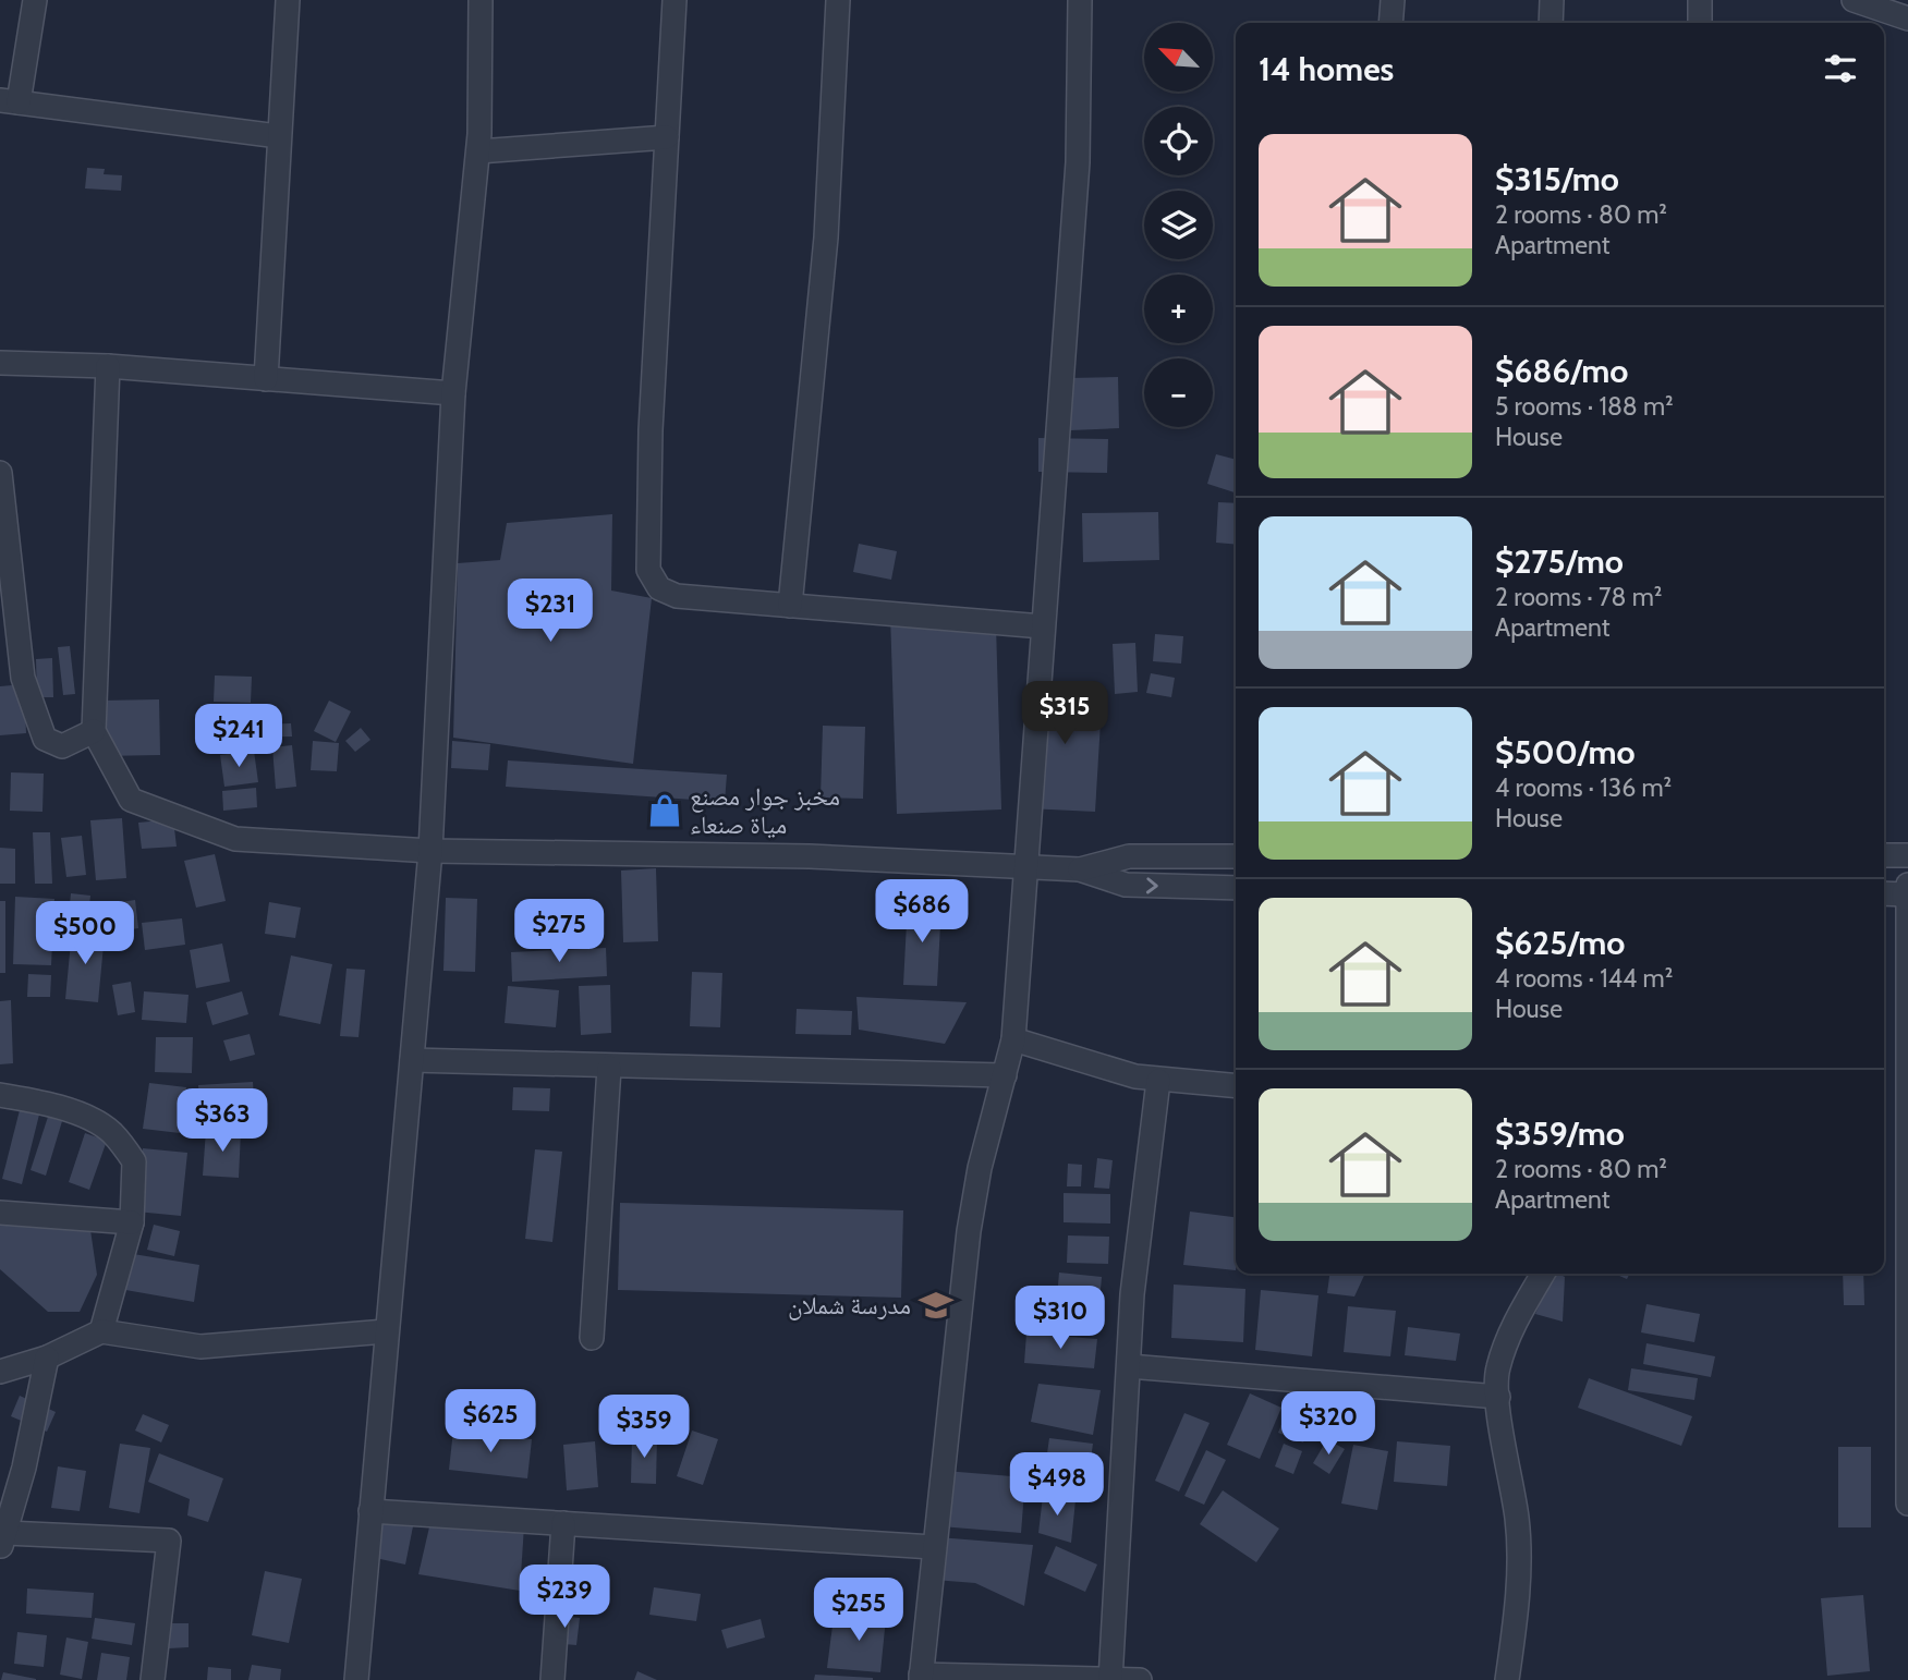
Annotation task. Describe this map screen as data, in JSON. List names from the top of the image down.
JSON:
{
  "places": {
    "shop": ["مخبز جوار مصنع مياة صنعاء"],
    "school or university": ["مدرسة شملان"]
  },
  "north": "top left",
  "page": {
    "map_buttons": ["+", "−"],
    "heading": "14 homes",
    "list": [
      {
        "name": "$315/mo",
        "note": "2 rooms · 80 m² · Apartment"
      },
      {
        "name": "$686/mo",
        "note": "5 rooms · 188 m² · House"
      },
      {
        "name": "$275/mo",
        "note": "2 rooms · 78 m² · Apartment"
      },
      {
        "name": "$500/mo",
        "note": "4 rooms · 136 m² · House"
      },
      {
        "name": "$625/mo",
        "note": "4 rooms · 144 m² · House"
      },
      {
        "name": "$359/mo",
        "note": "2 rooms · 80 m² · Apartment"
      }
    ],
    "price": [
      "$231",
      "$315",
      "$241",
      "$686",
      "$275",
      "$500",
      "$363",
      "$310",
      "$625",
      "$320",
      "$359",
      "$498",
      "$239",
      "$255"
    ]
  }
}
